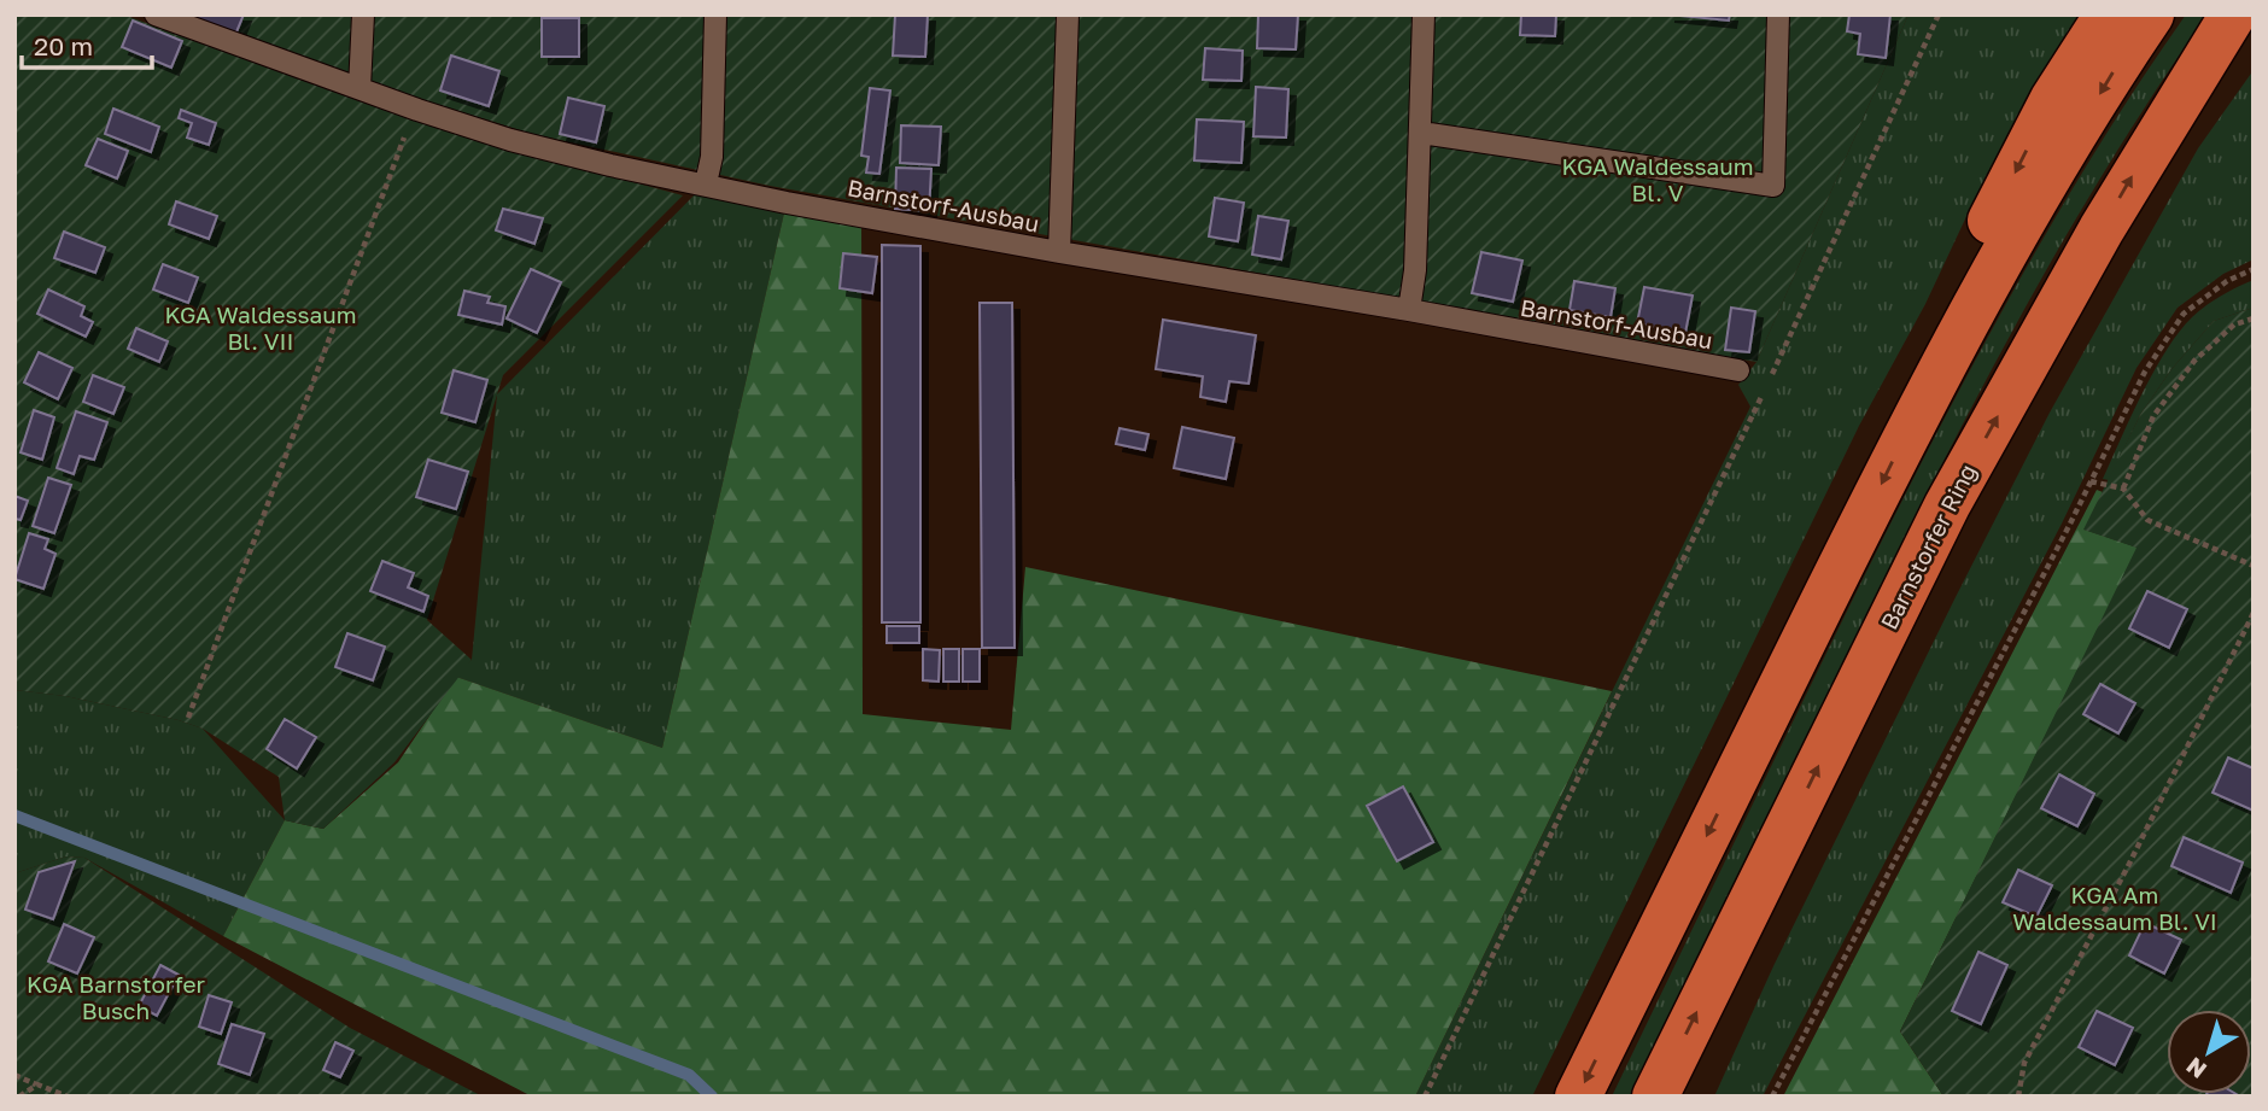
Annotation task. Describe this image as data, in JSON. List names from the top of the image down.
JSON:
{
  "streets": {
    "highway": ["Barnstorfer Ring"],
    "lane": ["Barnstorf-Ausbau"]
  },
  "parks": [
    "KGA Waldessaum Bl. V",
    "KGA Waldessaum Bl. VII",
    "KGA Am Waldessaum Bl. VI",
    "KGA Barnstorfer Busch"
  ],
  "scale_bar": "20 m",
  "north": "bottom left"
}
